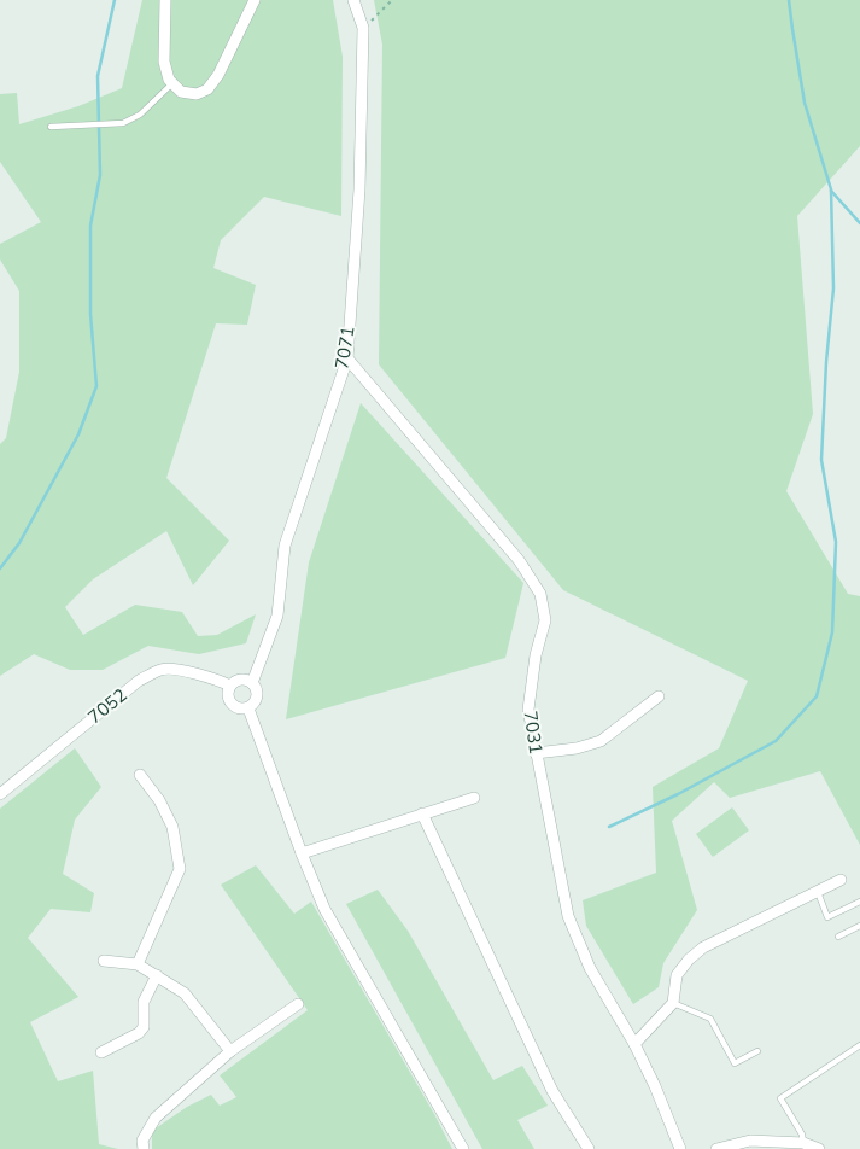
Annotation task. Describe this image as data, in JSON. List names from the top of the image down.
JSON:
{
  "streets": {
    "street": ["7071", "7052", "7031"]
  },
  "crossings": [
    ["7071", "7052"],
    ["7071", "7031"]
  ]
}
